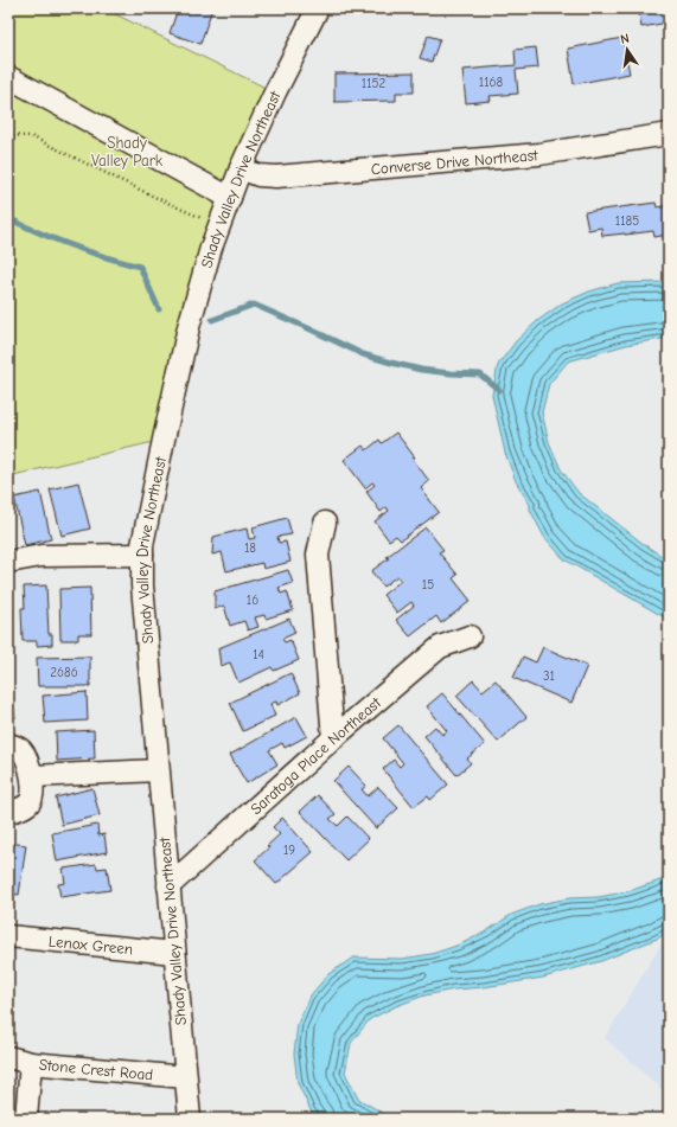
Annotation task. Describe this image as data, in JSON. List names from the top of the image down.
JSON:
{
  "streets": {
    "street": [
      "Converse Drive Northeast",
      "Shady Valley Drive Northeast",
      "Saratoga Place Northeast",
      "Lenox Green",
      "Stone Crest Road"
    ]
  },
  "crossings": [
    ["Converse Drive Northeast", "Shady Valley Drive Northeast"],
    ["Shady Valley Drive Northeast", "Saratoga Place Northeast"],
    ["Shady Valley Drive Northeast", "Lenox Green"],
    ["Shady Valley Drive Northeast", "Stone Crest Road"]
  ],
  "parks": ["Shady Valley Park"],
  "house_numbers": [
    "1168",
    "1152",
    "1185",
    "18",
    "15",
    "16",
    "14",
    "2686",
    "31",
    "19"
  ],
  "north": "top"
}
